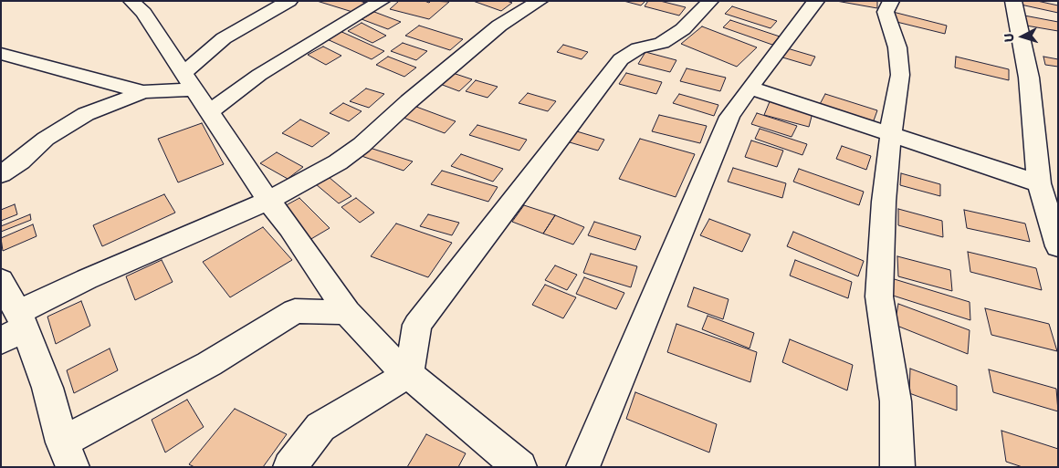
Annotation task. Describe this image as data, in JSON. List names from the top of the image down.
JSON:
{
  "north": "left"
}
